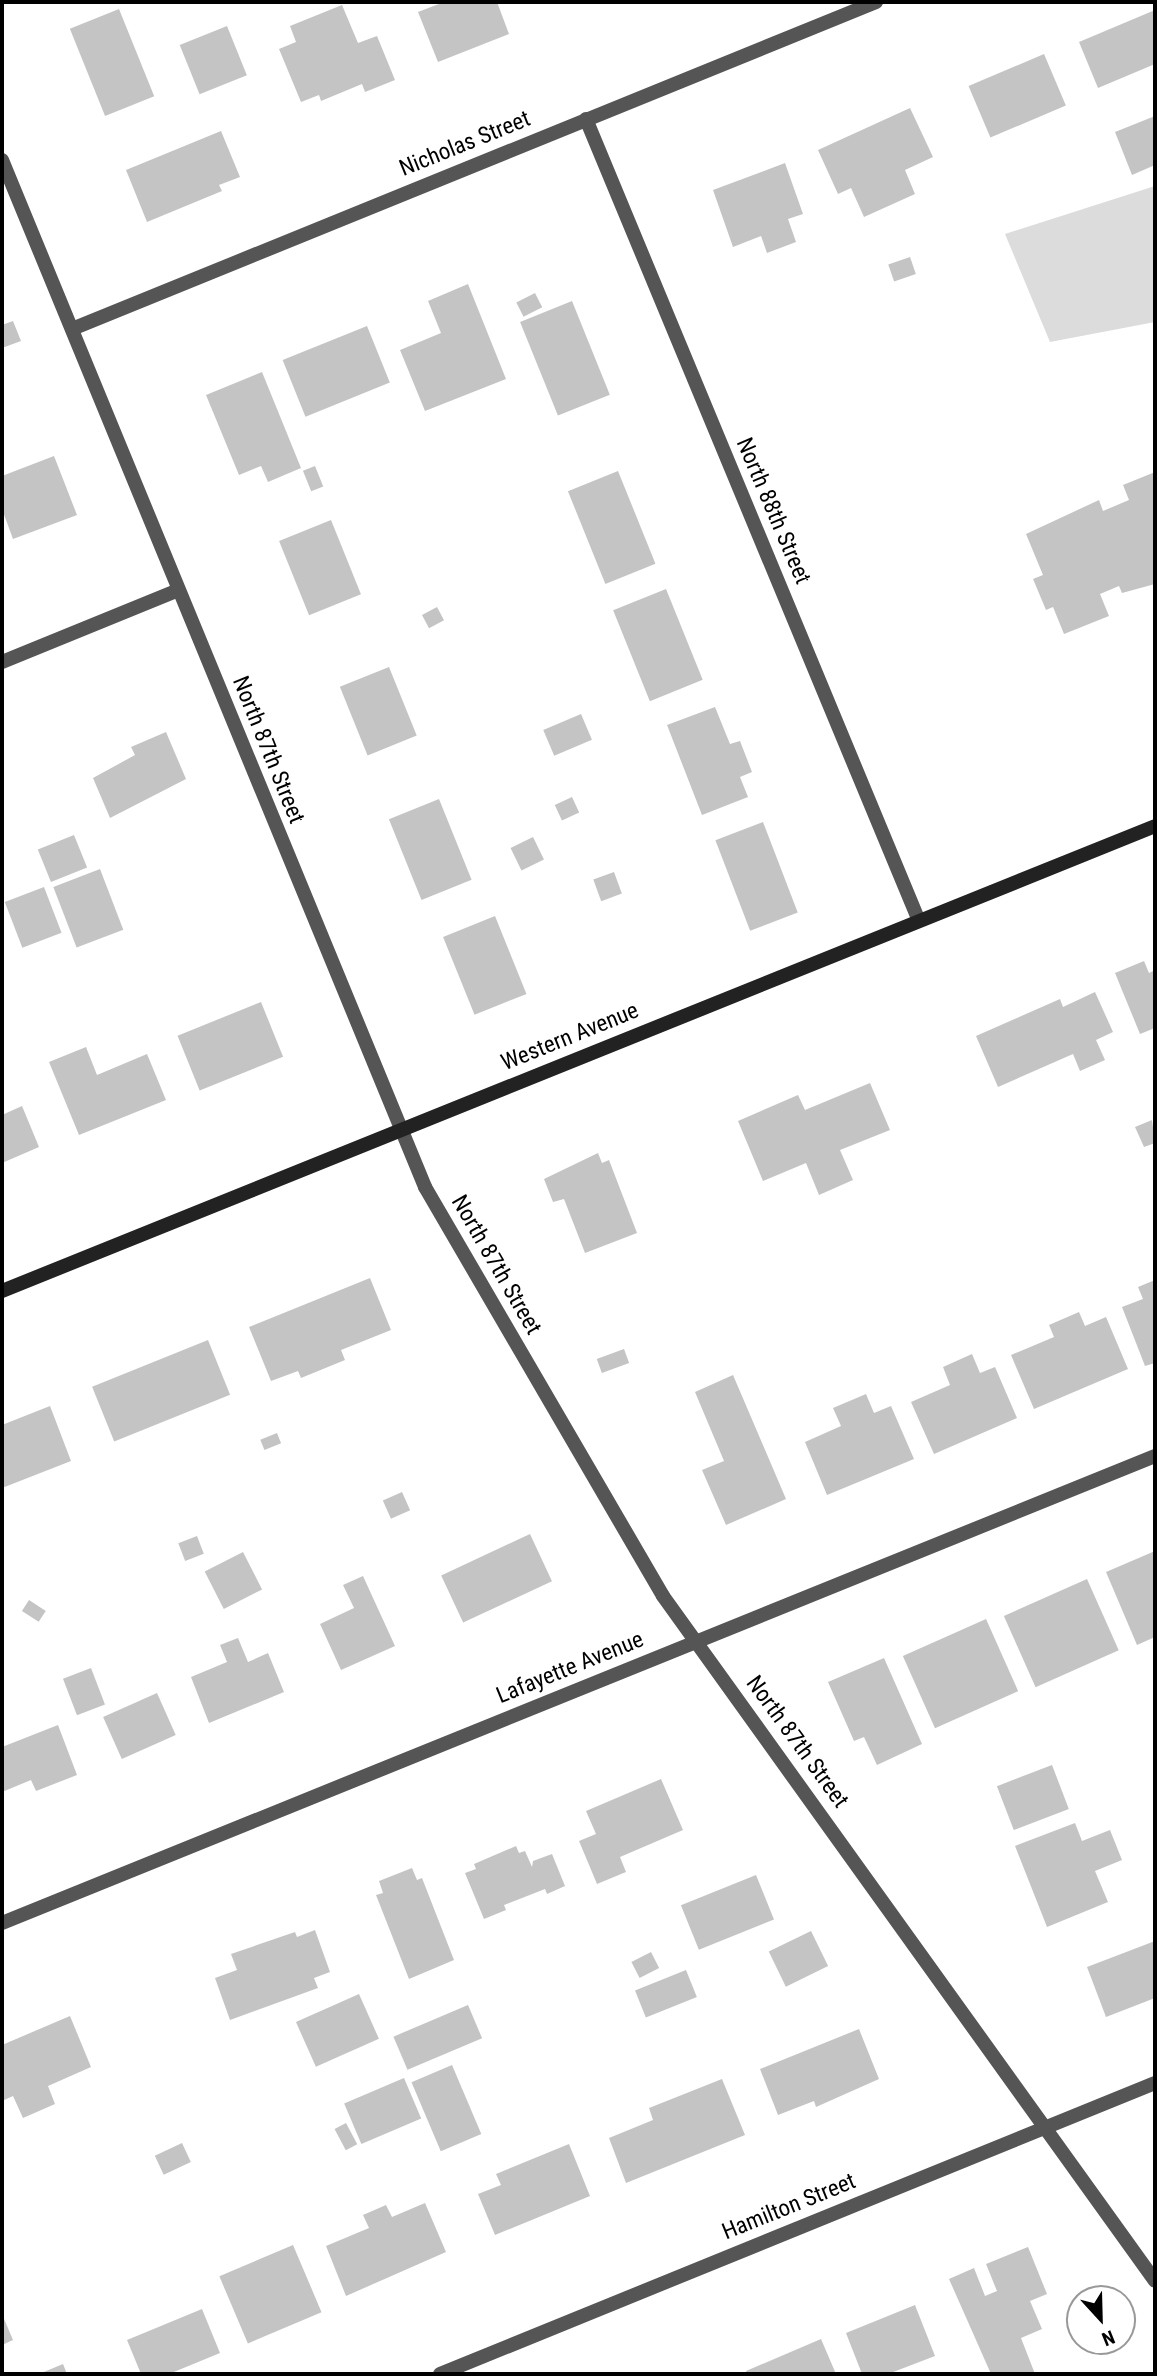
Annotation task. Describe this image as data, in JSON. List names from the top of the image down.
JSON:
{
  "streets": {
    "street": [
      "Nicholas Street",
      "North 88th Street",
      "North 87th Street",
      "Western Avenue",
      "Lafayette Avenue",
      "Hamilton Street"
    ]
  },
  "crossings": [
    ["Nicholas Street", "North 88th Street"],
    ["Nicholas Street", "North 87th Street"],
    ["North 88th Street", "Western Avenue"],
    ["North 87th Street", "Western Avenue"],
    ["North 87th Street", "Lafayette Avenue"],
    ["North 87th Street", "Hamilton Street"]
  ],
  "north": "bottom"
}
